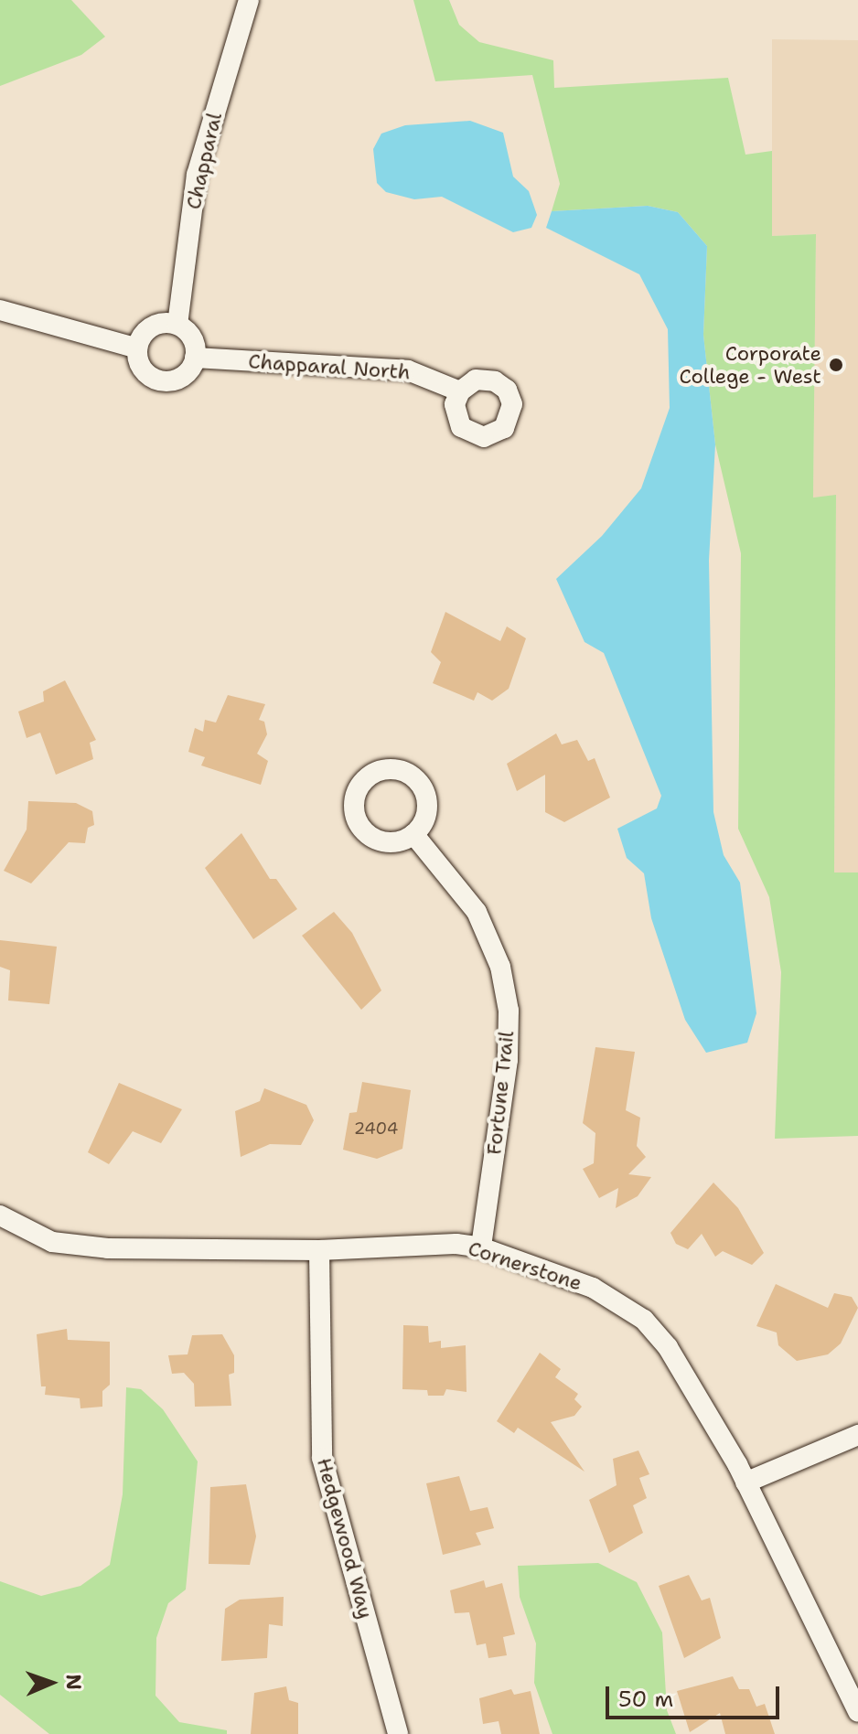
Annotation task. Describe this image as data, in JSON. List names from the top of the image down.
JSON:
{
  "streets": {
    "street": [
      "Chapparal",
      "Chapparal North",
      "Fortune Trail",
      "Cornerstone",
      "Hedgewood Way"
    ]
  },
  "crossings": [
    ["Chapparal", "Chapparal North"],
    ["Fortune Trail", "Cornerstone"],
    ["Cornerstone", "Hedgewood Way"]
  ],
  "places": ["Corporate College - West"],
  "house_numbers": ["2404"],
  "scale_bar": "50 m",
  "north": "right"
}
